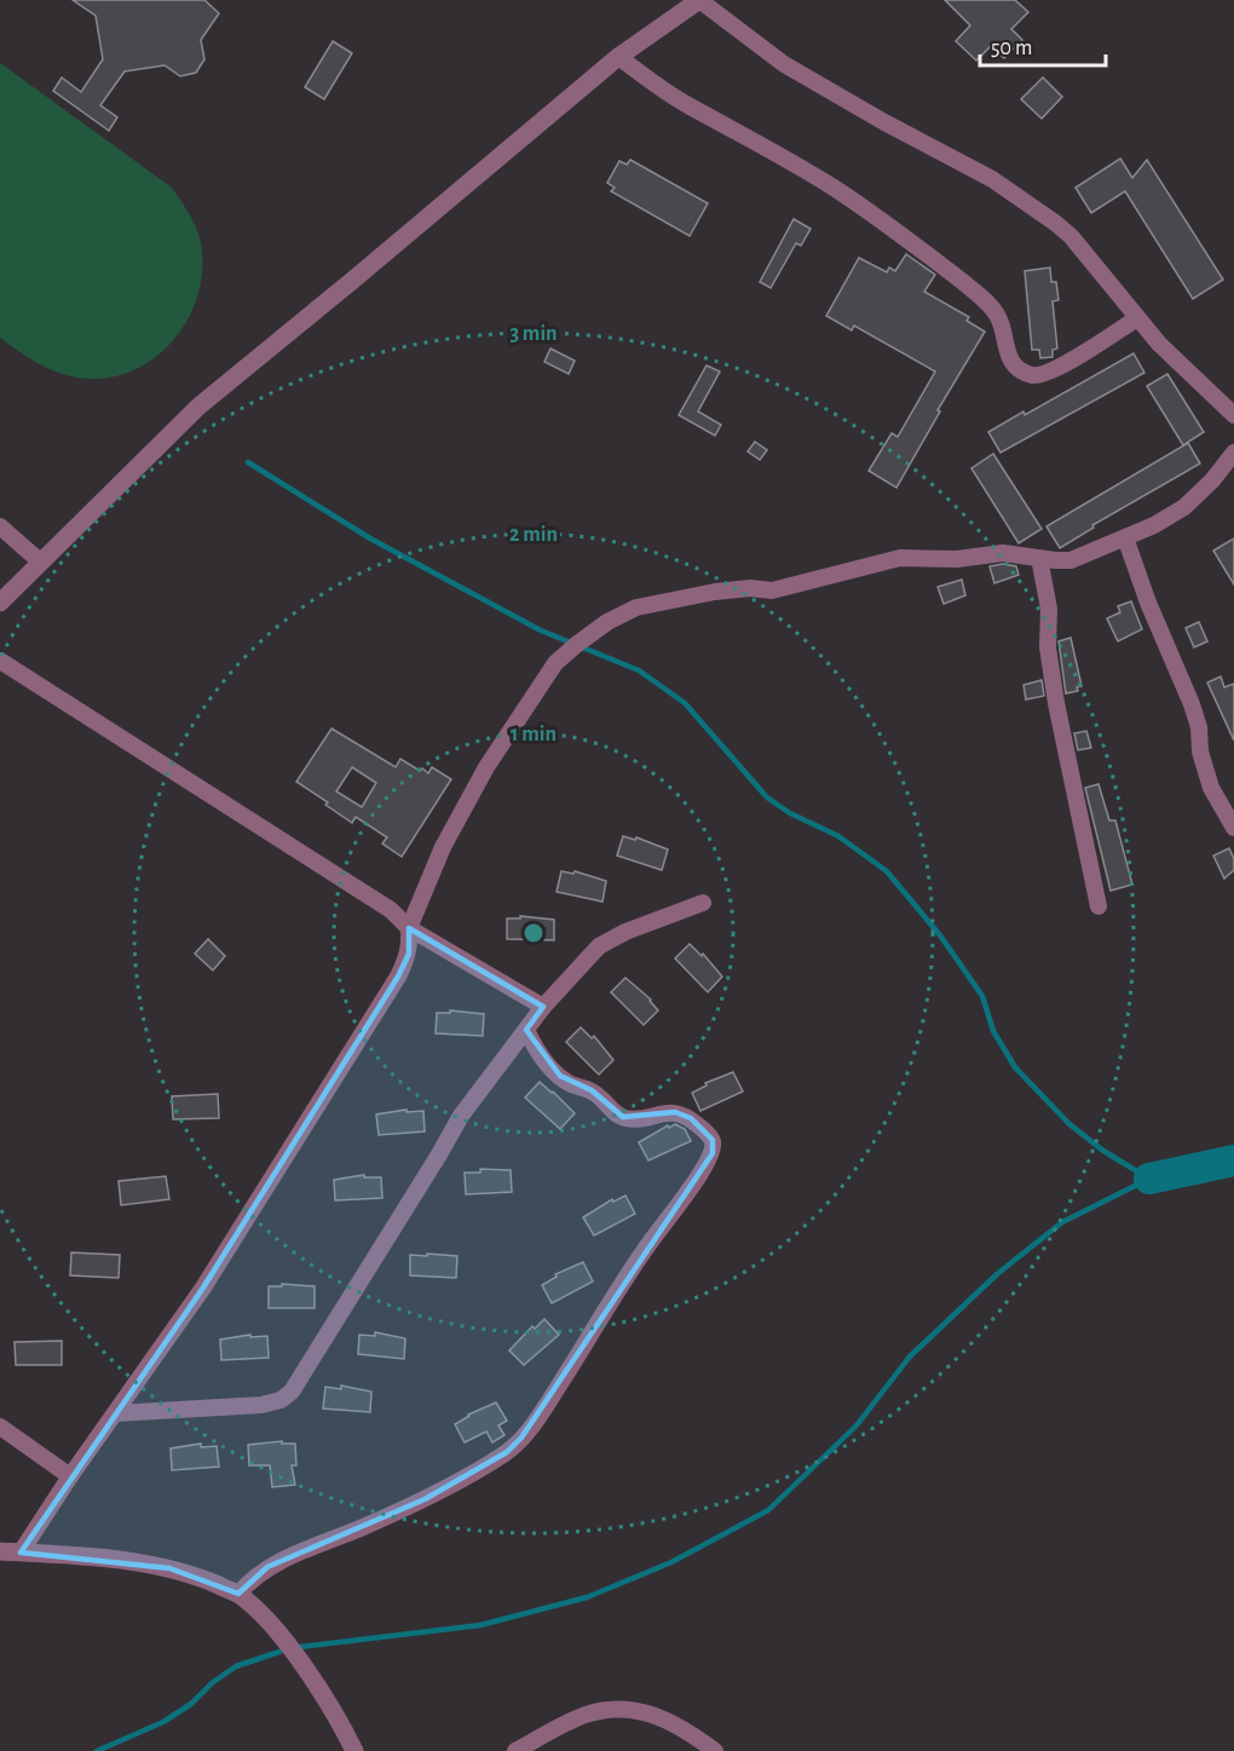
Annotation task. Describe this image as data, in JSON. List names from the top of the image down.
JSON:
{
  "scale_bar": "50 m",
  "rings": ["3 min", "2 min", "1 min"]
}
